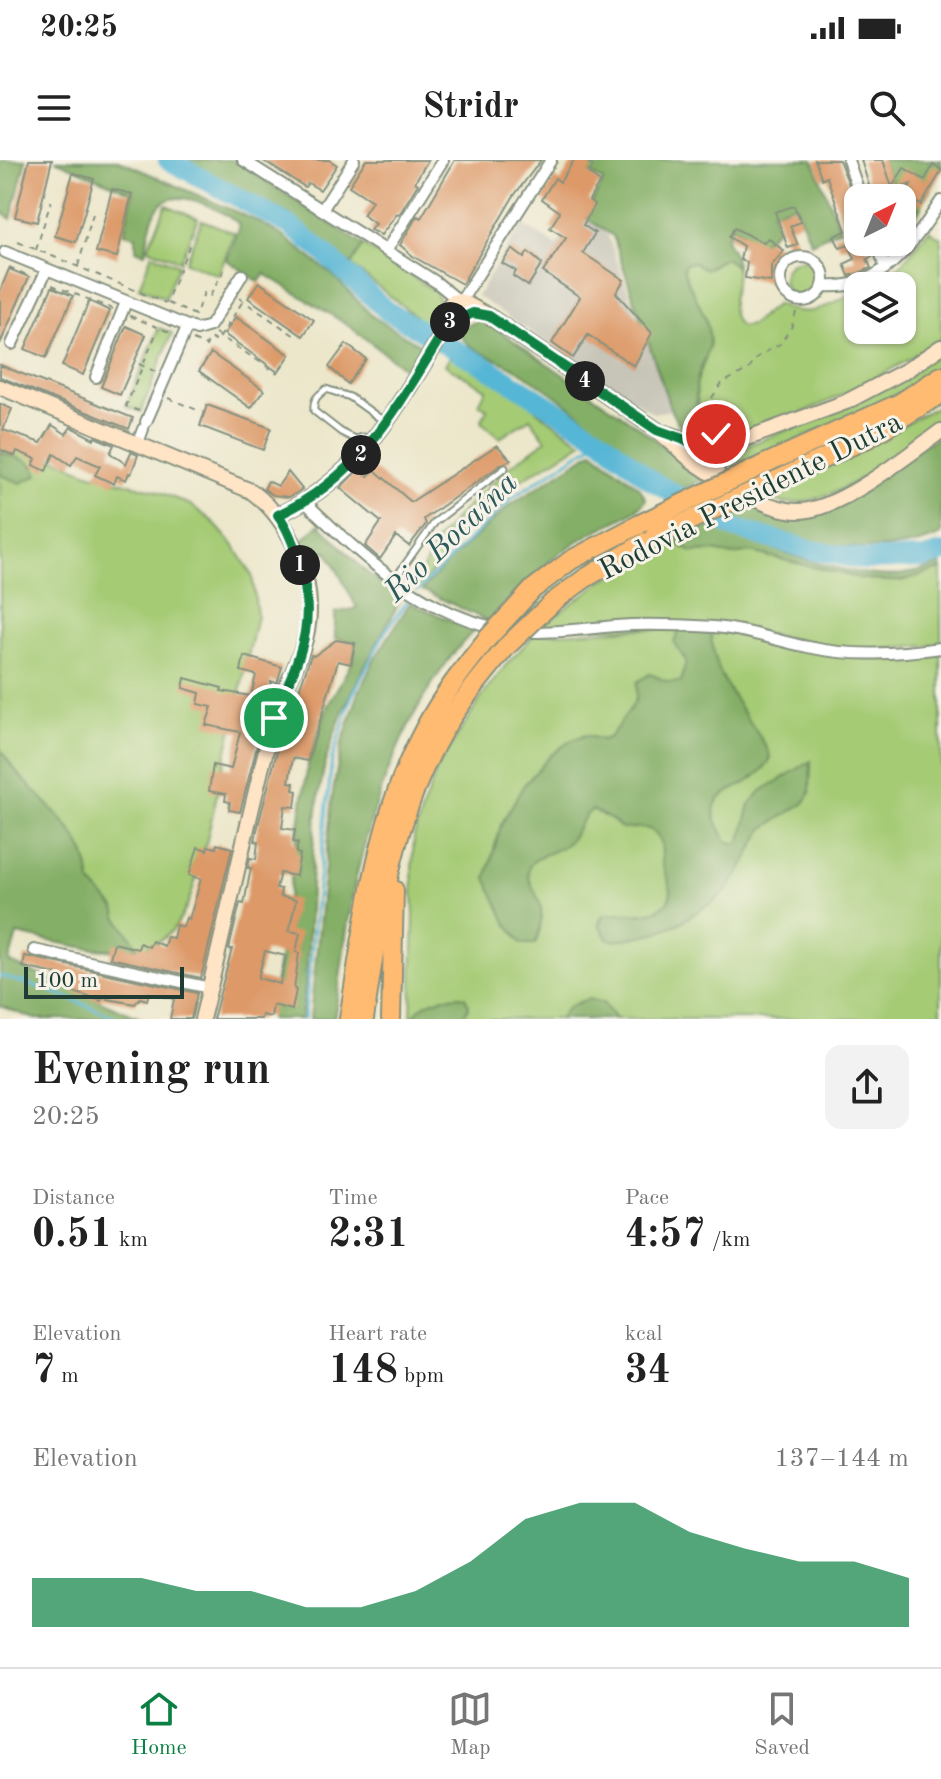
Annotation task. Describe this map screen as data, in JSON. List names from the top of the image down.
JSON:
{
  "streets": {
    "highway": ["Rodovia Presidente Dutra"]
  },
  "water": ["Rio Bocaína"],
  "scale_bar": "100 m",
  "north": "top right",
  "page": {
    "status": "20:25",
    "header": "Stridr",
    "pins": [
      "3",
      "4",
      "2",
      "1"
    ],
    "scale": "100 m",
    "heading": ["Evening run", "20:25"],
    "stats": [
      ["Distance", "0.51 km"],
      ["Time", "2:31"],
      ["Pace", "4:57 /km"],
      ["Elevation", "7 m"],
      ["Heart rate", "148 bpm"],
      ["kcal", "34"]
    ],
    "chart": ["Elevation", "137–144 m"],
    "tabs": ["Home", "Map", "Saved"]
  }
}
